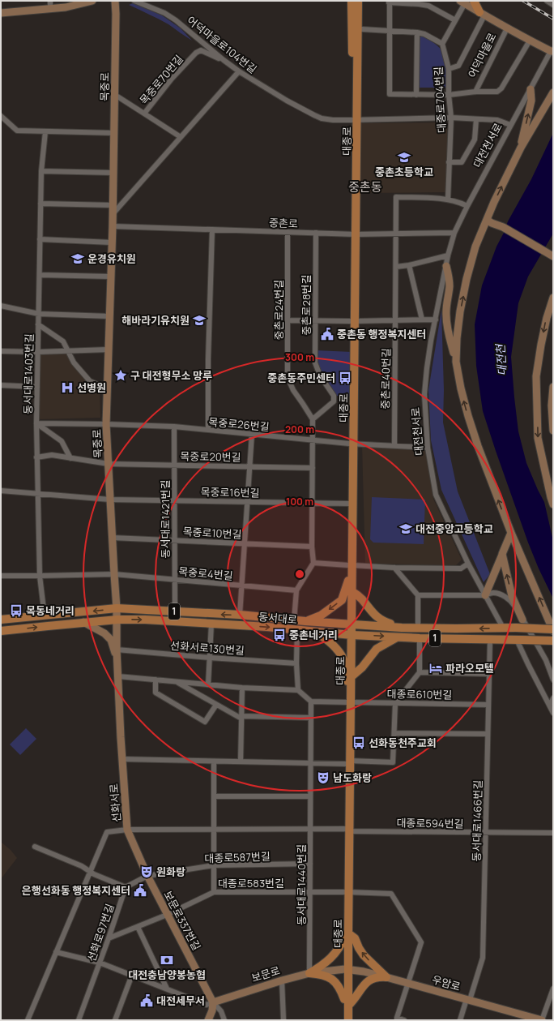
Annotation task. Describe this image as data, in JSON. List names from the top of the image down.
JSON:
{
  "streets": {
    "main road": [
      "어덕마을로",
      "목중로",
      "대종로",
      "1",
      "동서대로",
      "선화서로",
      "보문로337번길",
      "보문로",
      "우암로"
    ],
    "street": [
      "어덕마을로104번길",
      "목중로70번길",
      "대종로704번길",
      "대전천서로",
      "중촌로",
      "중촌로28번길",
      "중촌로24번길",
      "동서대로1403번길",
      "중촌로40번길",
      "목중로26번길",
      "목중로20번길",
      "목중로16번길",
      "동서대로1421번길",
      "목중로10번길",
      "목중로4번길",
      "선화서로130번길",
      "대종로610번길",
      "동서대로1466번길",
      "대종로594번길",
      "대종로587번길",
      "대종로583번길",
      "동서대로1440번길",
      "선화로97번길"
    ]
  },
  "crossings": [
    ["어덕마을로104번길", "목중로70번길"],
    ["어덕마을로104번길", "대종로704번길"],
    ["어덕마을로104번길", "대종로"],
    ["어덕마을로104번길", "대전천서로"],
    ["어덕마을로", "대종로704번길"],
    ["어덕마을로", "대전천서로"],
    ["목중로70번길", "목중로"],
    ["목중로", "중촌로"],
    ["목중로", "목중로26번길"],
    ["목중로", "목중로20번길"],
    ["목중로", "목중로16번길"],
    ["목중로", "목중로10번길"],
    ["목중로", "목중로4번길"],
    ["목중로", "동서대로"],
    ["목중로", "선화서로"],
    ["대종로704번길", "중촌로40번길"],
    ["대종로", "중촌로"],
    ["대종로", "목중로26번길"],
    ["대종로", "목중로16번길"],
    ["대종로", "동서대로"],
    ["대종로", "대종로610번길"],
    ["대종로", "대종로594번길"],
    ["대종로", "대종로583번길"],
    ["대종로", "보문로"],
    ["대종로", "우암로"],
    ["대전천서로", "중촌로"],
    ["대전천서로", "목중로26번길"],
    ["대전천서로", "동서대로"],
    ["중촌로", "중촌로28번길"],
    ["중촌로", "중촌로24번길"],
    ["중촌로", "중촌로40번길"],
    ["중촌로28번길", "중촌로24번길"],
    ["동서대로1403번길", "목중로26번길"],
    ["동서대로1403번길", "목중로20번길"],
    ["동서대로1403번길", "목중로16번길"],
    ["동서대로1403번길", "목중로4번길"],
    ["동서대로1403번길", "동서대로"],
    ["중촌로40번길", "목중로26번길"],
    ["목중로26번길", "동서대로1421번길"],
    ["목중로20번길", "동서대로1421번길"],
    ["목중로16번길", "동서대로1421번길"],
    ["동서대로1421번길", "목중로10번길"],
    ["동서대로1421번길", "목중로4번길"],
    ["동서대로1421번길", "동서대로"],
    ["동서대로", "선화서로"],
    ["동서대로", "동서대로1466번길"],
    ["선화서로130번길", "선화서로"],
    ["대종로610번길", "동서대로1466번길"],
    ["대종로610번길", "동서대로1440번길"],
    ["선화서로", "대종로594번길"],
    ["선화서로", "보문로337번길"],
    ["동서대로1466번길", "대종로594번길"],
    ["동서대로1466번길", "우암로"],
    ["대종로594번길", "동서대로1440번길"],
    ["대종로594번길", "보문로337번길"],
    ["대종로587번길", "동서대로1440번길"],
    ["대종로587번길", "보문로337번길"],
    ["대종로587번길", "선화로97번길"],
    ["대종로583번길", "동서대로1440번길"],
    ["대종로583번길", "보문로337번길"],
    ["대종로583번길", "선화로97번길"],
    ["대종로583번길", "우암로"],
    ["동서대로1440번길", "보문로"],
    ["보문로337번길", "보문로"],
    ["보문로", "우암로"]
  ],
  "districts": ["중촌동"],
  "water": ["대전천"],
  "places": {
    "school or university": [
      "중촌초등학교",
      "운경유치원",
      "해바라기유치원",
      "대전중앙고등학교"
    ],
    "public building": ["중촌동 행정복지센터", "은행선화동 행정복지센터", "대전세무서"],
    "place": ["구 대전형무소 망루"],
    "bus stop": [
      "중촌동주민센터",
      "목동네거리",
      "중촌네거리",
      "선화동천주교회"
    ],
    "hospital": ["선병원"],
    "hotel": ["파라오모텔"],
    "theatre": ["남도화랑", "원화랑"],
    "bank": ["대전충남양봉농협"]
  },
  "rings": ["300 m", "200 m", "100 m"]
}
